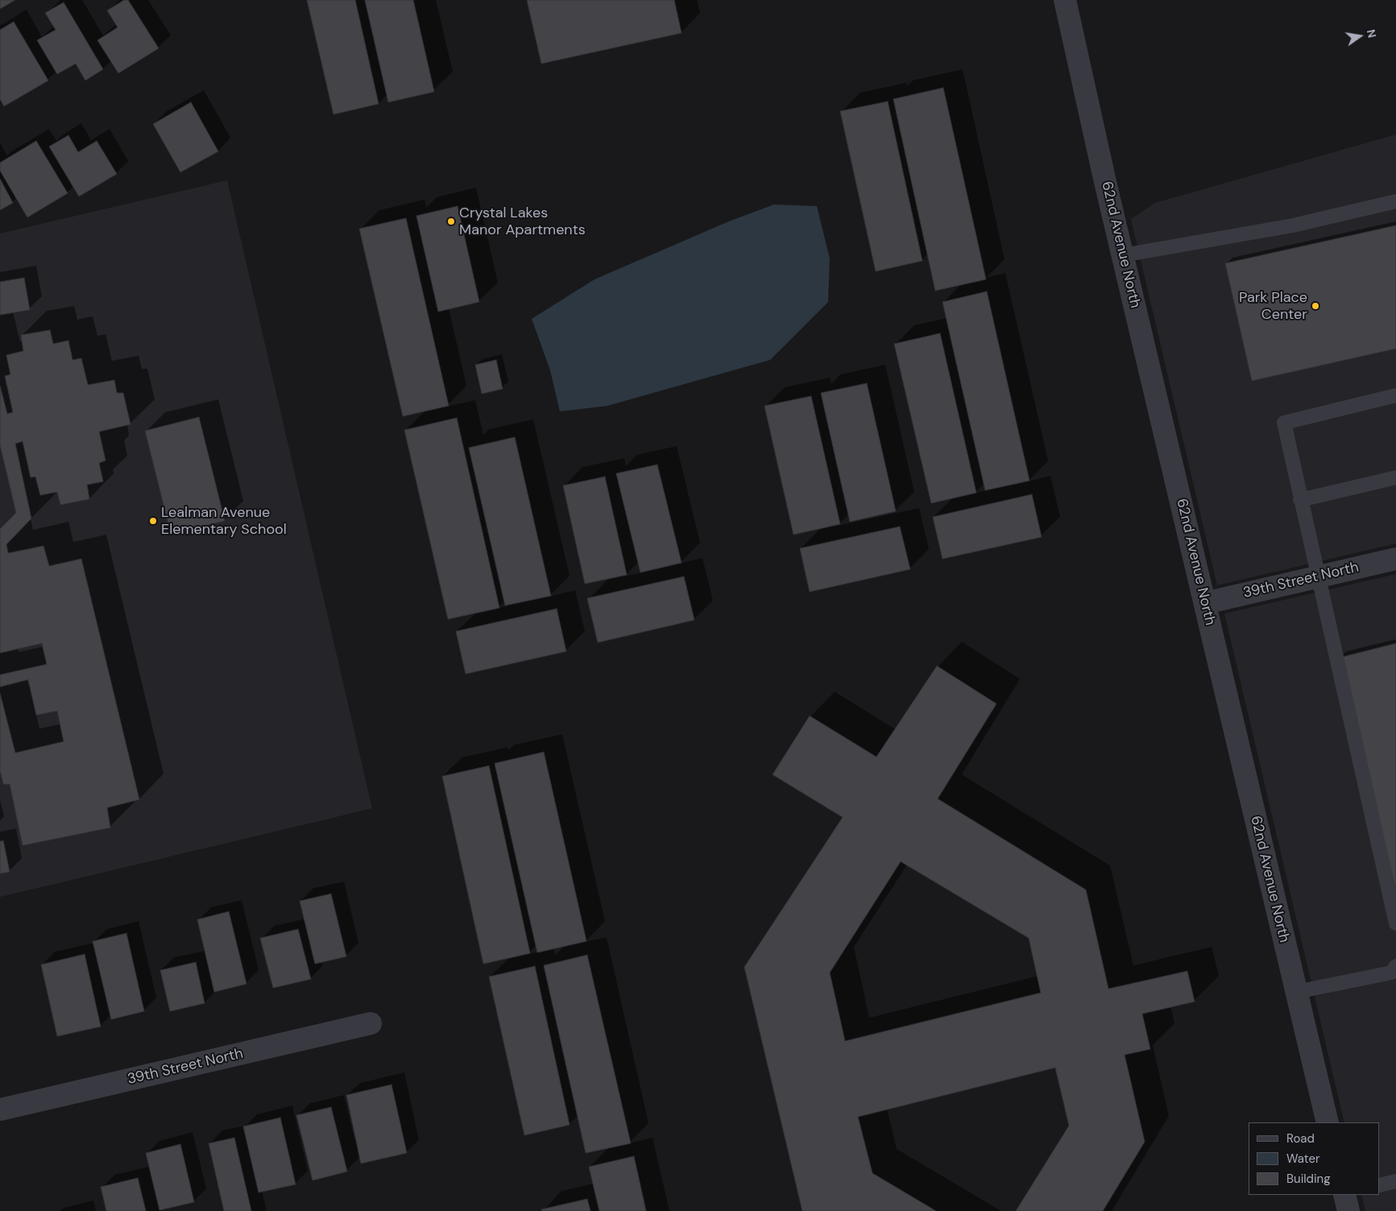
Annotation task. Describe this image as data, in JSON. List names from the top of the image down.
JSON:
{
  "streets": {
    "street": ["62nd Avenue North", "39th Street North"]
  },
  "crossings": [
    ["62nd Avenue North", "39th Street North"]
  ],
  "places": ["Crystal Lakes Manor Apartments", "Park Place Center", "Lealman Avenue Elementary School"],
  "legend": ["Road", "Water", "Building"],
  "north": "right"
}
